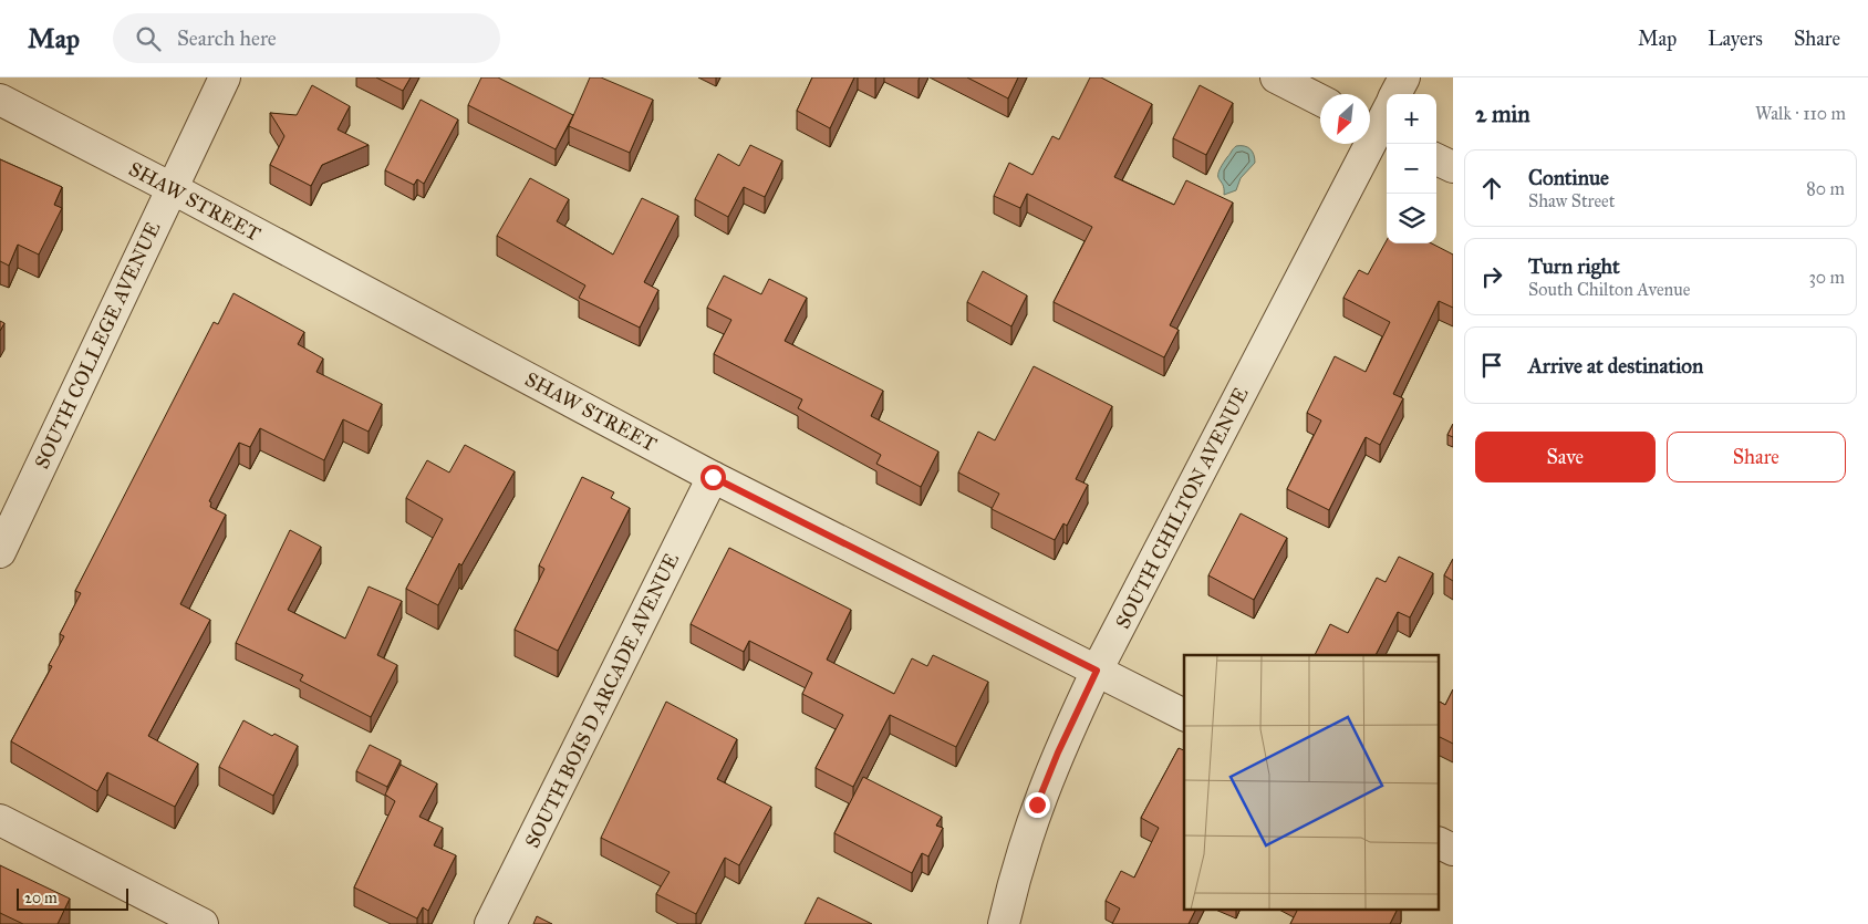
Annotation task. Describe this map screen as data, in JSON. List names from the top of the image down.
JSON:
{
  "streets": {
    "street": [
      "SHAW STREET",
      "SOUTH COLLEGE AVENUE",
      "SOUTH CHILTON AVENUE",
      "SOUTH BOIS D ARCADE AVENUE"
    ]
  },
  "crossings": [
    ["SHAW STREET", "SOUTH COLLEGE AVENUE"],
    ["SHAW STREET", "SOUTH CHILTON AVENUE"],
    ["SHAW STREET", "SOUTH BOIS D ARCADE AVENUE"]
  ],
  "scale_bar": "20 m",
  "north": "bottom left",
  "page": {
    "header": "Map",
    "search": "Search here",
    "nav": ["Map", "Layers", "Share"],
    "heading": ["2 min", "Walk · 110 m"],
    "map_buttons": ["+", "−"],
    "list": [
      ["Continue", "Shaw Street", "80 m"],
      ["Turn right", "South Chilton Avenue", "30 m"],
      "Arrive at destination"
    ],
    "buttons": ["Save", "Share"],
    "scale": "20 m"
  }
}
